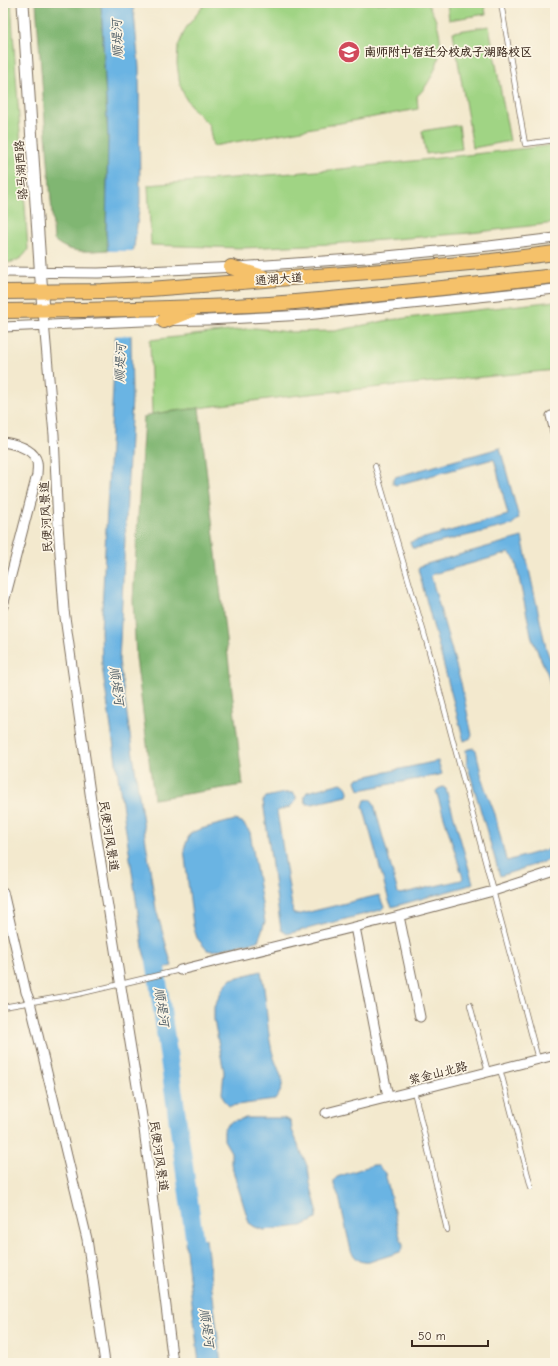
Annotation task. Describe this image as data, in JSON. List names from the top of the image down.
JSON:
{
  "streets": {
    "main road": ["通湖大道"],
    "street": ["骆马湖西路", "民便河风景道", "紫金山北路"]
  },
  "crossings": [
    ["骆马湖西路", "通湖大道"],
    ["骆马湖西路", "民便河风景道"],
    ["通湖大道", "民便河风景道"]
  ],
  "water": ["顺堤河"],
  "places": {
    "school or university": ["南师附中宿迁分校成子湖路校区"]
  },
  "scale_bar": "50 m"
}
